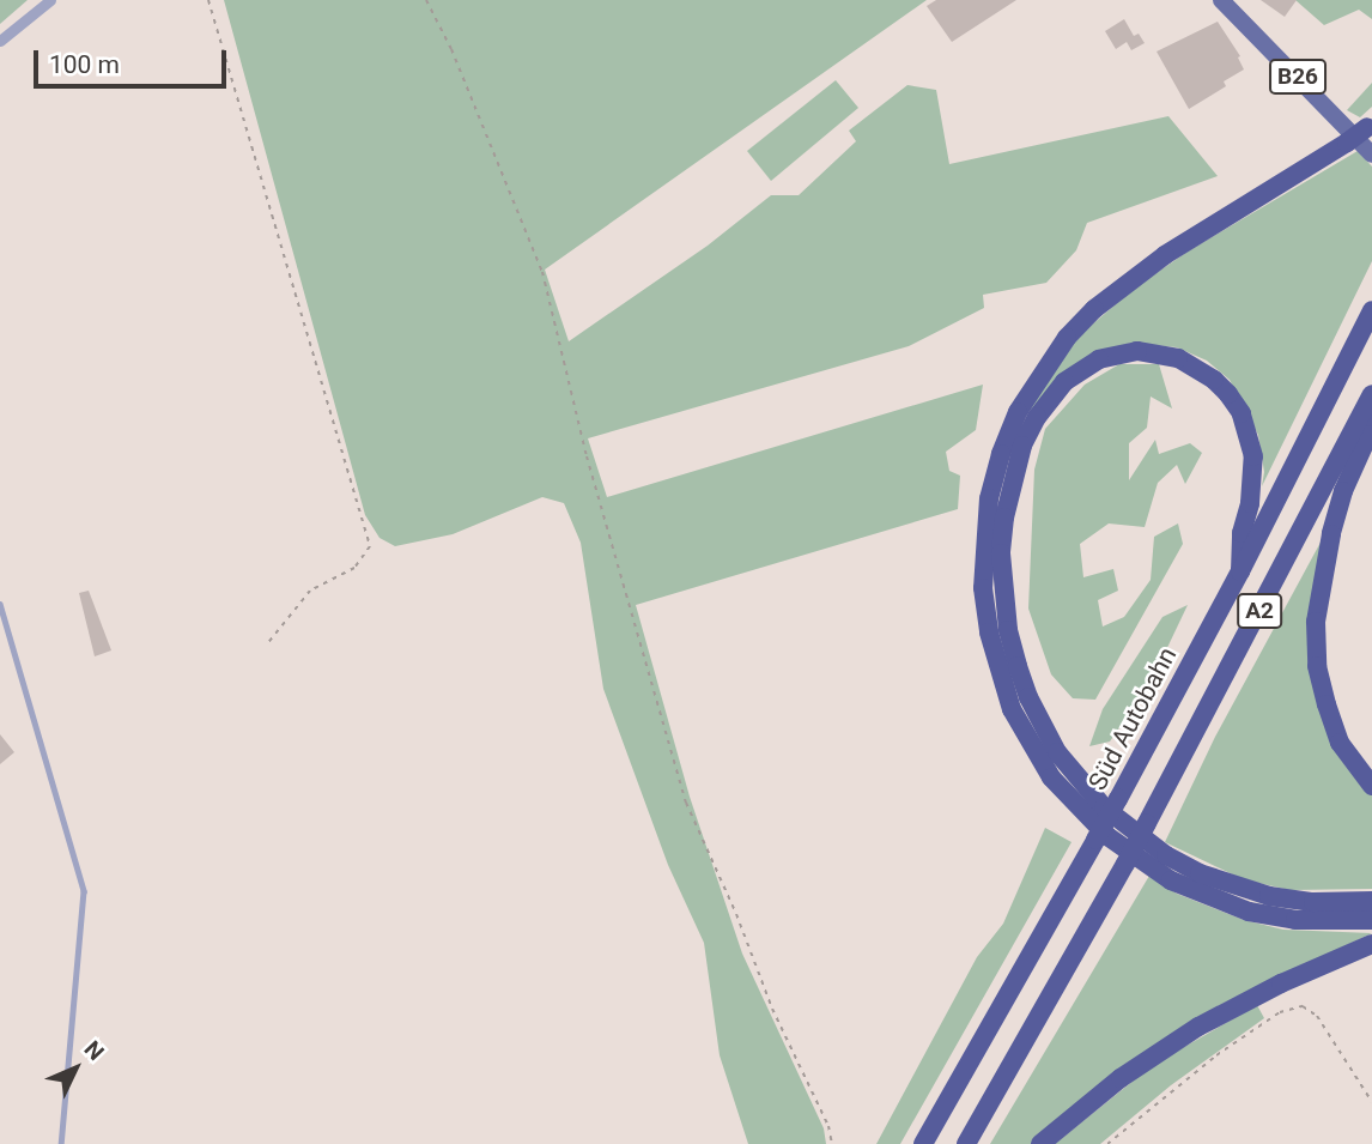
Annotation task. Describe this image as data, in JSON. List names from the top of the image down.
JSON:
{
  "streets": {
    "highway": ["A2", "Süd Autobahn"],
    "main road": ["B26"]
  },
  "scale_bar": "100 m",
  "north": "top right"
}
